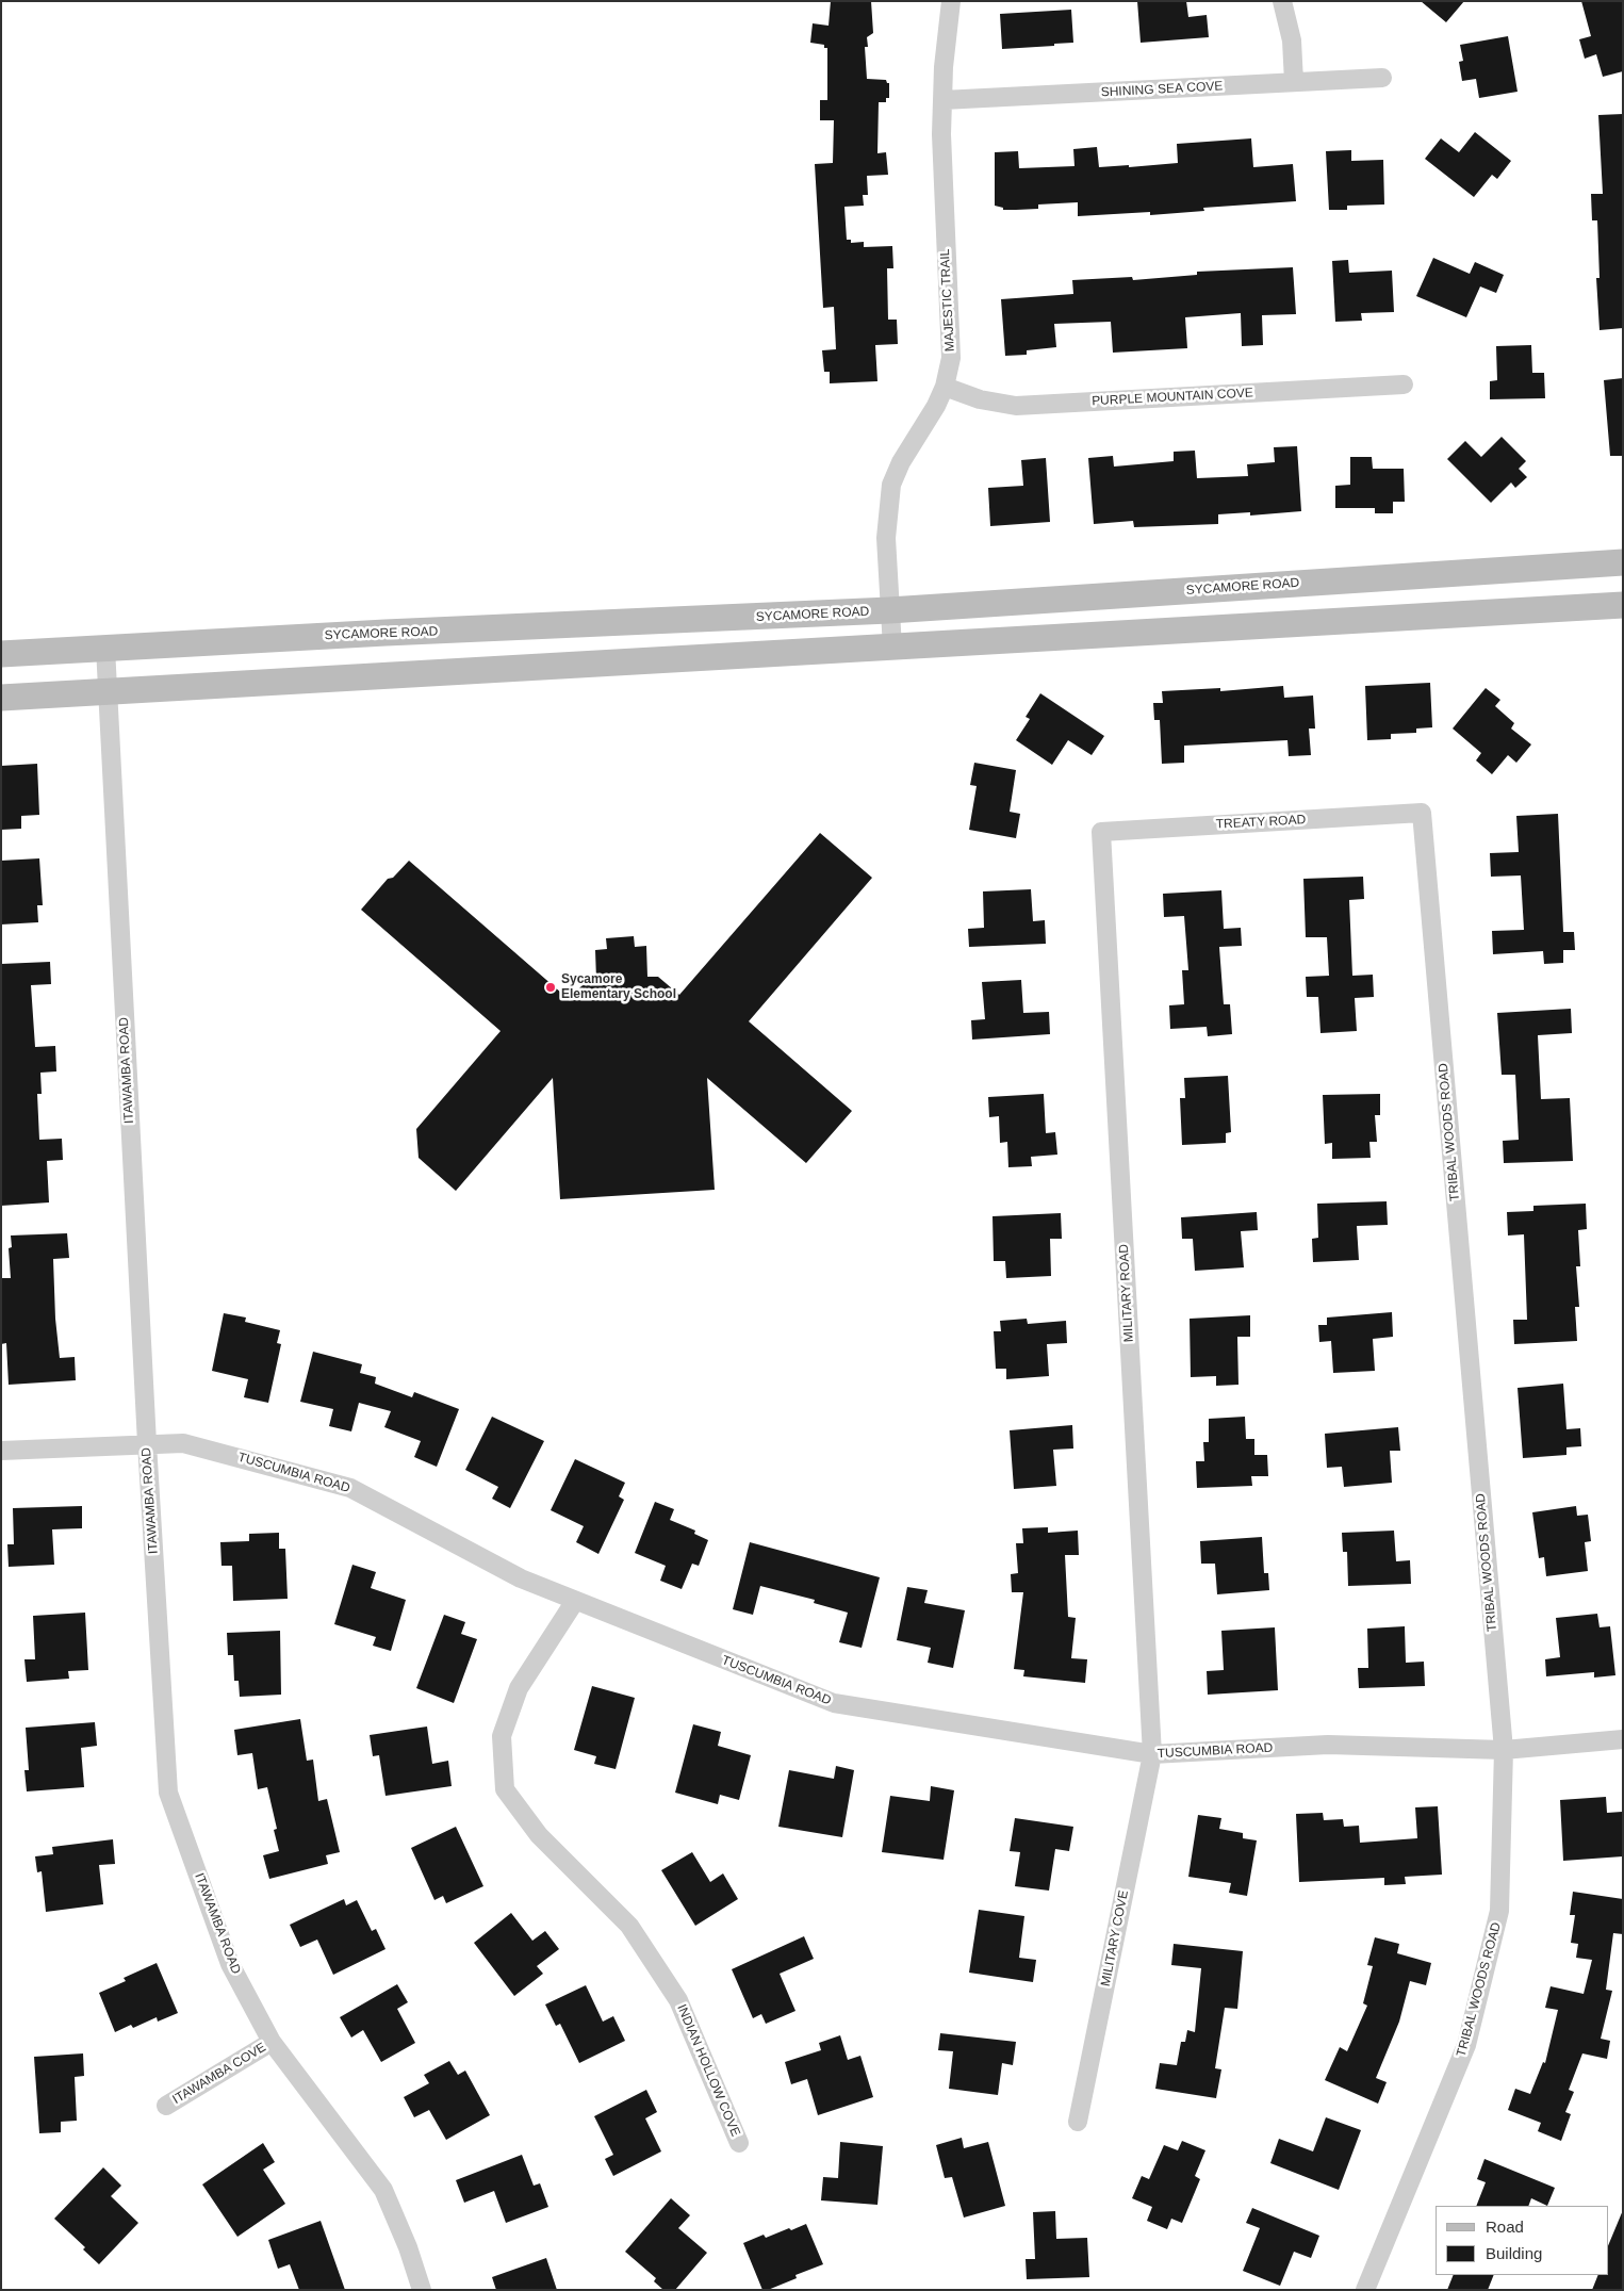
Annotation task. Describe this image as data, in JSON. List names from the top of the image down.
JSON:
{
  "streets": {
    "street": [
      "SHINING SEA COVE",
      "MAJESTIC TRAIL",
      "PURPLE MOUNTAIN COVE",
      "SYCAMORE ROAD",
      "TREATY ROAD",
      "ITAWAMBA ROAD",
      "TRIBAL WOODS ROAD",
      "MILITARY ROAD",
      "TUSCUMBIA ROAD",
      "MILITARY COVE",
      "INDIAN HOLLOW COVE",
      "ITAWAMBA COVE"
    ]
  },
  "crossings": [
    ["SHINING SEA COVE", "MAJESTIC TRAIL"],
    ["MAJESTIC TRAIL", "PURPLE MOUNTAIN COVE"],
    ["MAJESTIC TRAIL", "SYCAMORE ROAD"],
    ["SYCAMORE ROAD", "ITAWAMBA ROAD"],
    ["TREATY ROAD", "TRIBAL WOODS ROAD"],
    ["TREATY ROAD", "MILITARY ROAD"],
    ["ITAWAMBA ROAD", "TUSCUMBIA ROAD"],
    ["ITAWAMBA ROAD", "ITAWAMBA COVE"],
    ["TRIBAL WOODS ROAD", "TUSCUMBIA ROAD"],
    ["MILITARY ROAD", "TUSCUMBIA ROAD"],
    ["MILITARY ROAD", "MILITARY COVE"],
    ["TUSCUMBIA ROAD", "MILITARY COVE"],
    ["TUSCUMBIA ROAD", "INDIAN HOLLOW COVE"]
  ],
  "places": ["Sycamore Elementary School"],
  "legend": ["Road", "Building"]
}
